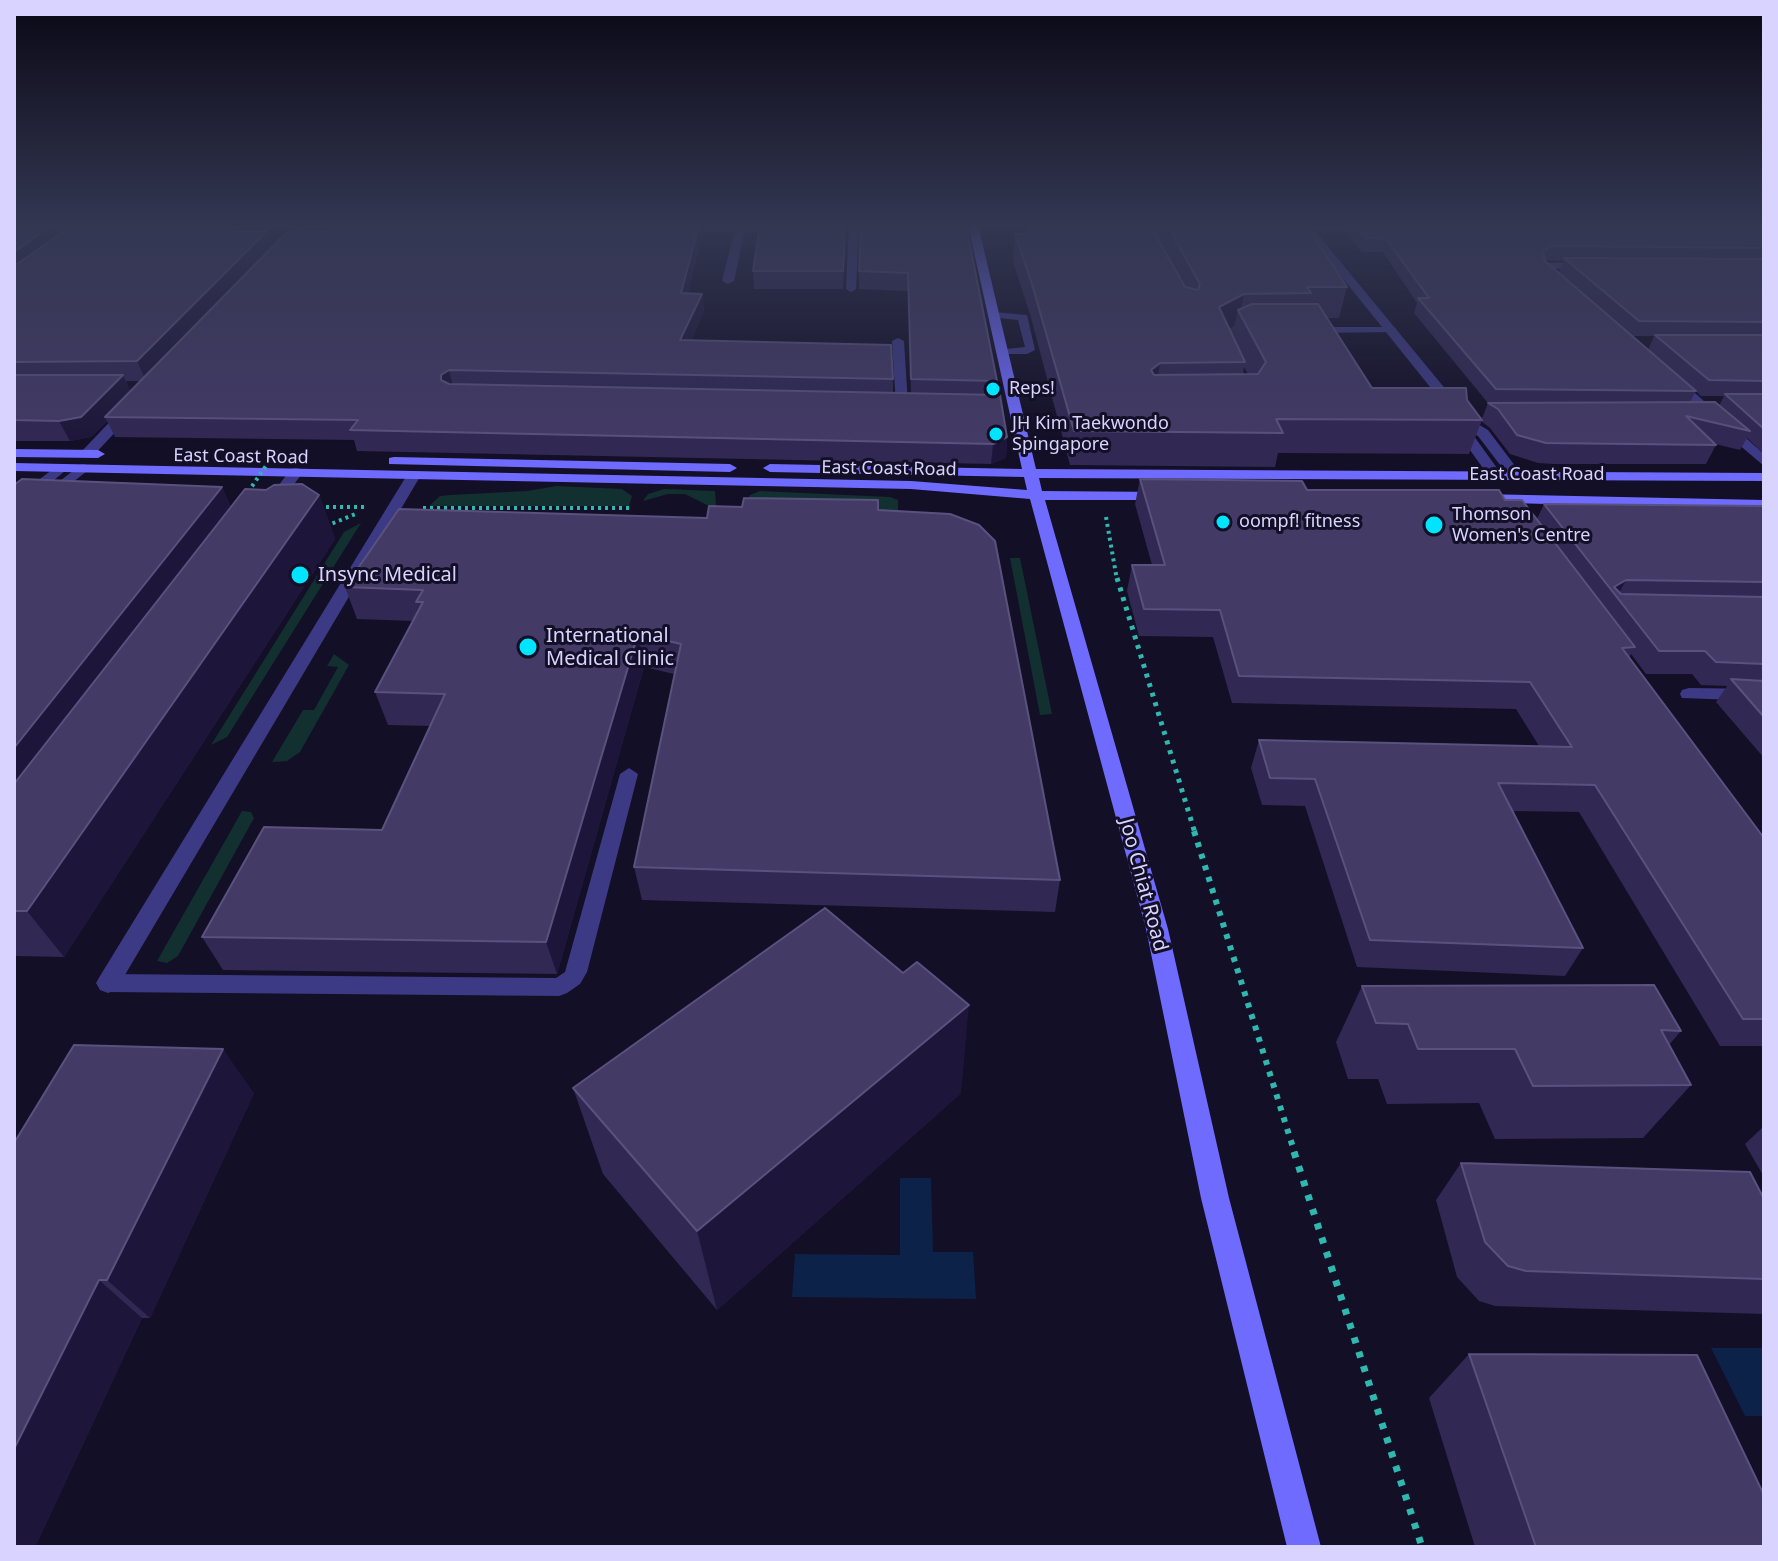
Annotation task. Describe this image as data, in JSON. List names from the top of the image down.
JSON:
{
  "streets": {
    "main road": ["East Coast Road", "Joo Chiat Road"]
  },
  "crossings": [
    ["East Coast Road", "Joo Chiat Road"]
  ],
  "places": [
    "Reps!",
    "JH Kim Taekwondo Spingapore",
    "oompf! fitness",
    "Thomson Women's Centre",
    "Insync Medical",
    "International Medical Clinic"
  ]
}
